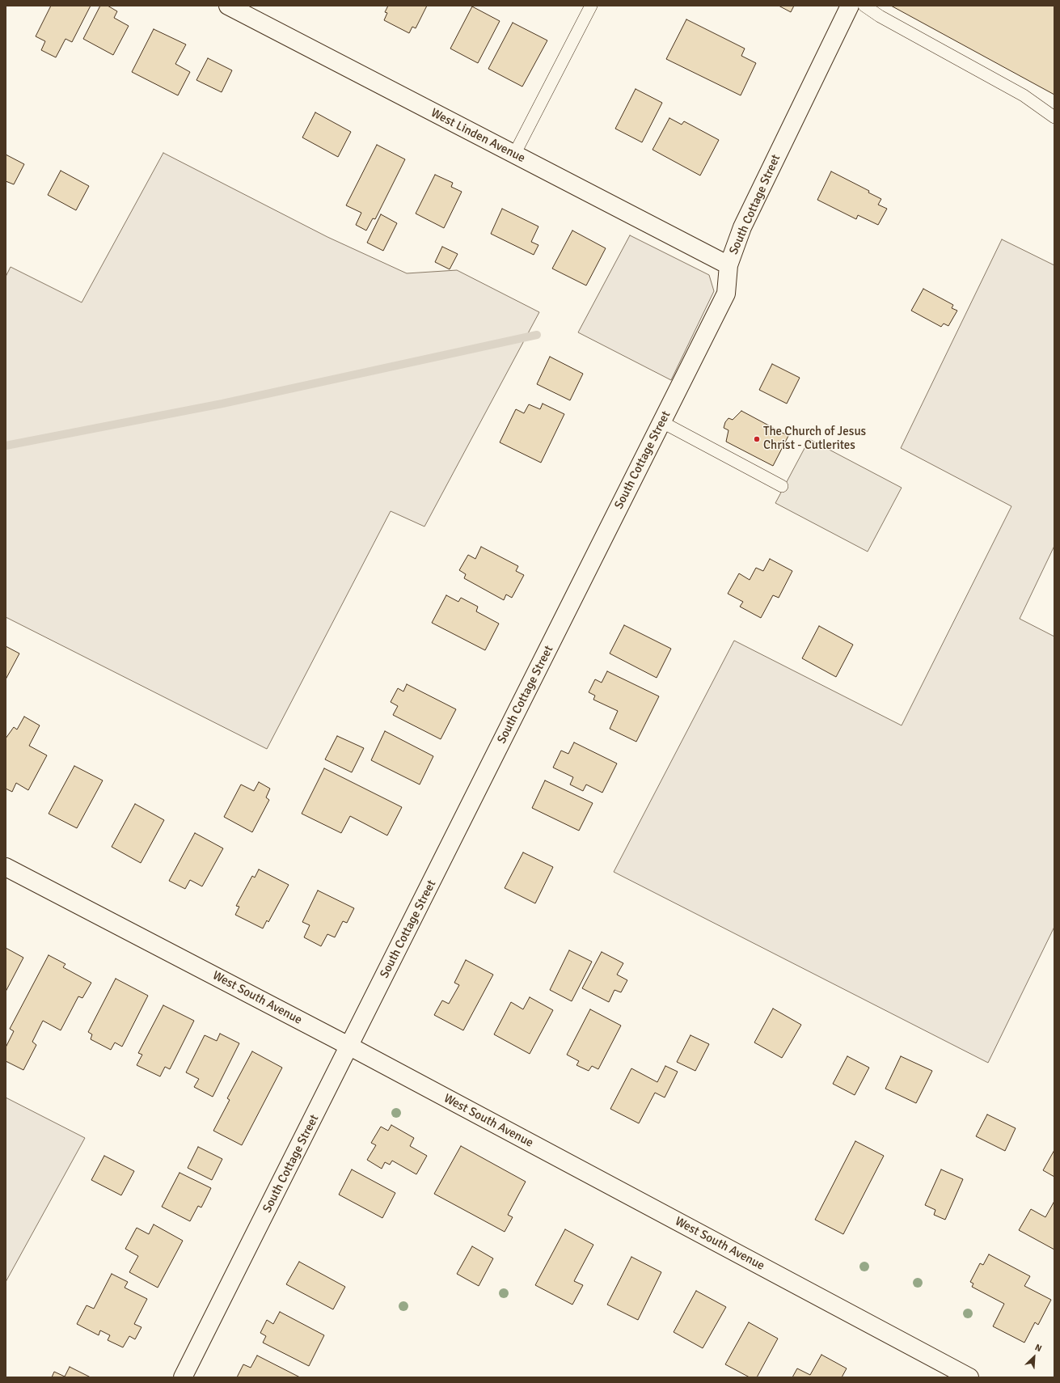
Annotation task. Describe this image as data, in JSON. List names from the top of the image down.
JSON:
{
  "streets": {
    "street": ["West Linden Avenue", "South Cottage Street", "West South Avenue"]
  },
  "crossings": [
    ["West Linden Avenue", "South Cottage Street"],
    ["South Cottage Street", "West South Avenue"]
  ],
  "places": ["The Church of Jesus Christ - Cutlerites"],
  "north": "top right"
}
